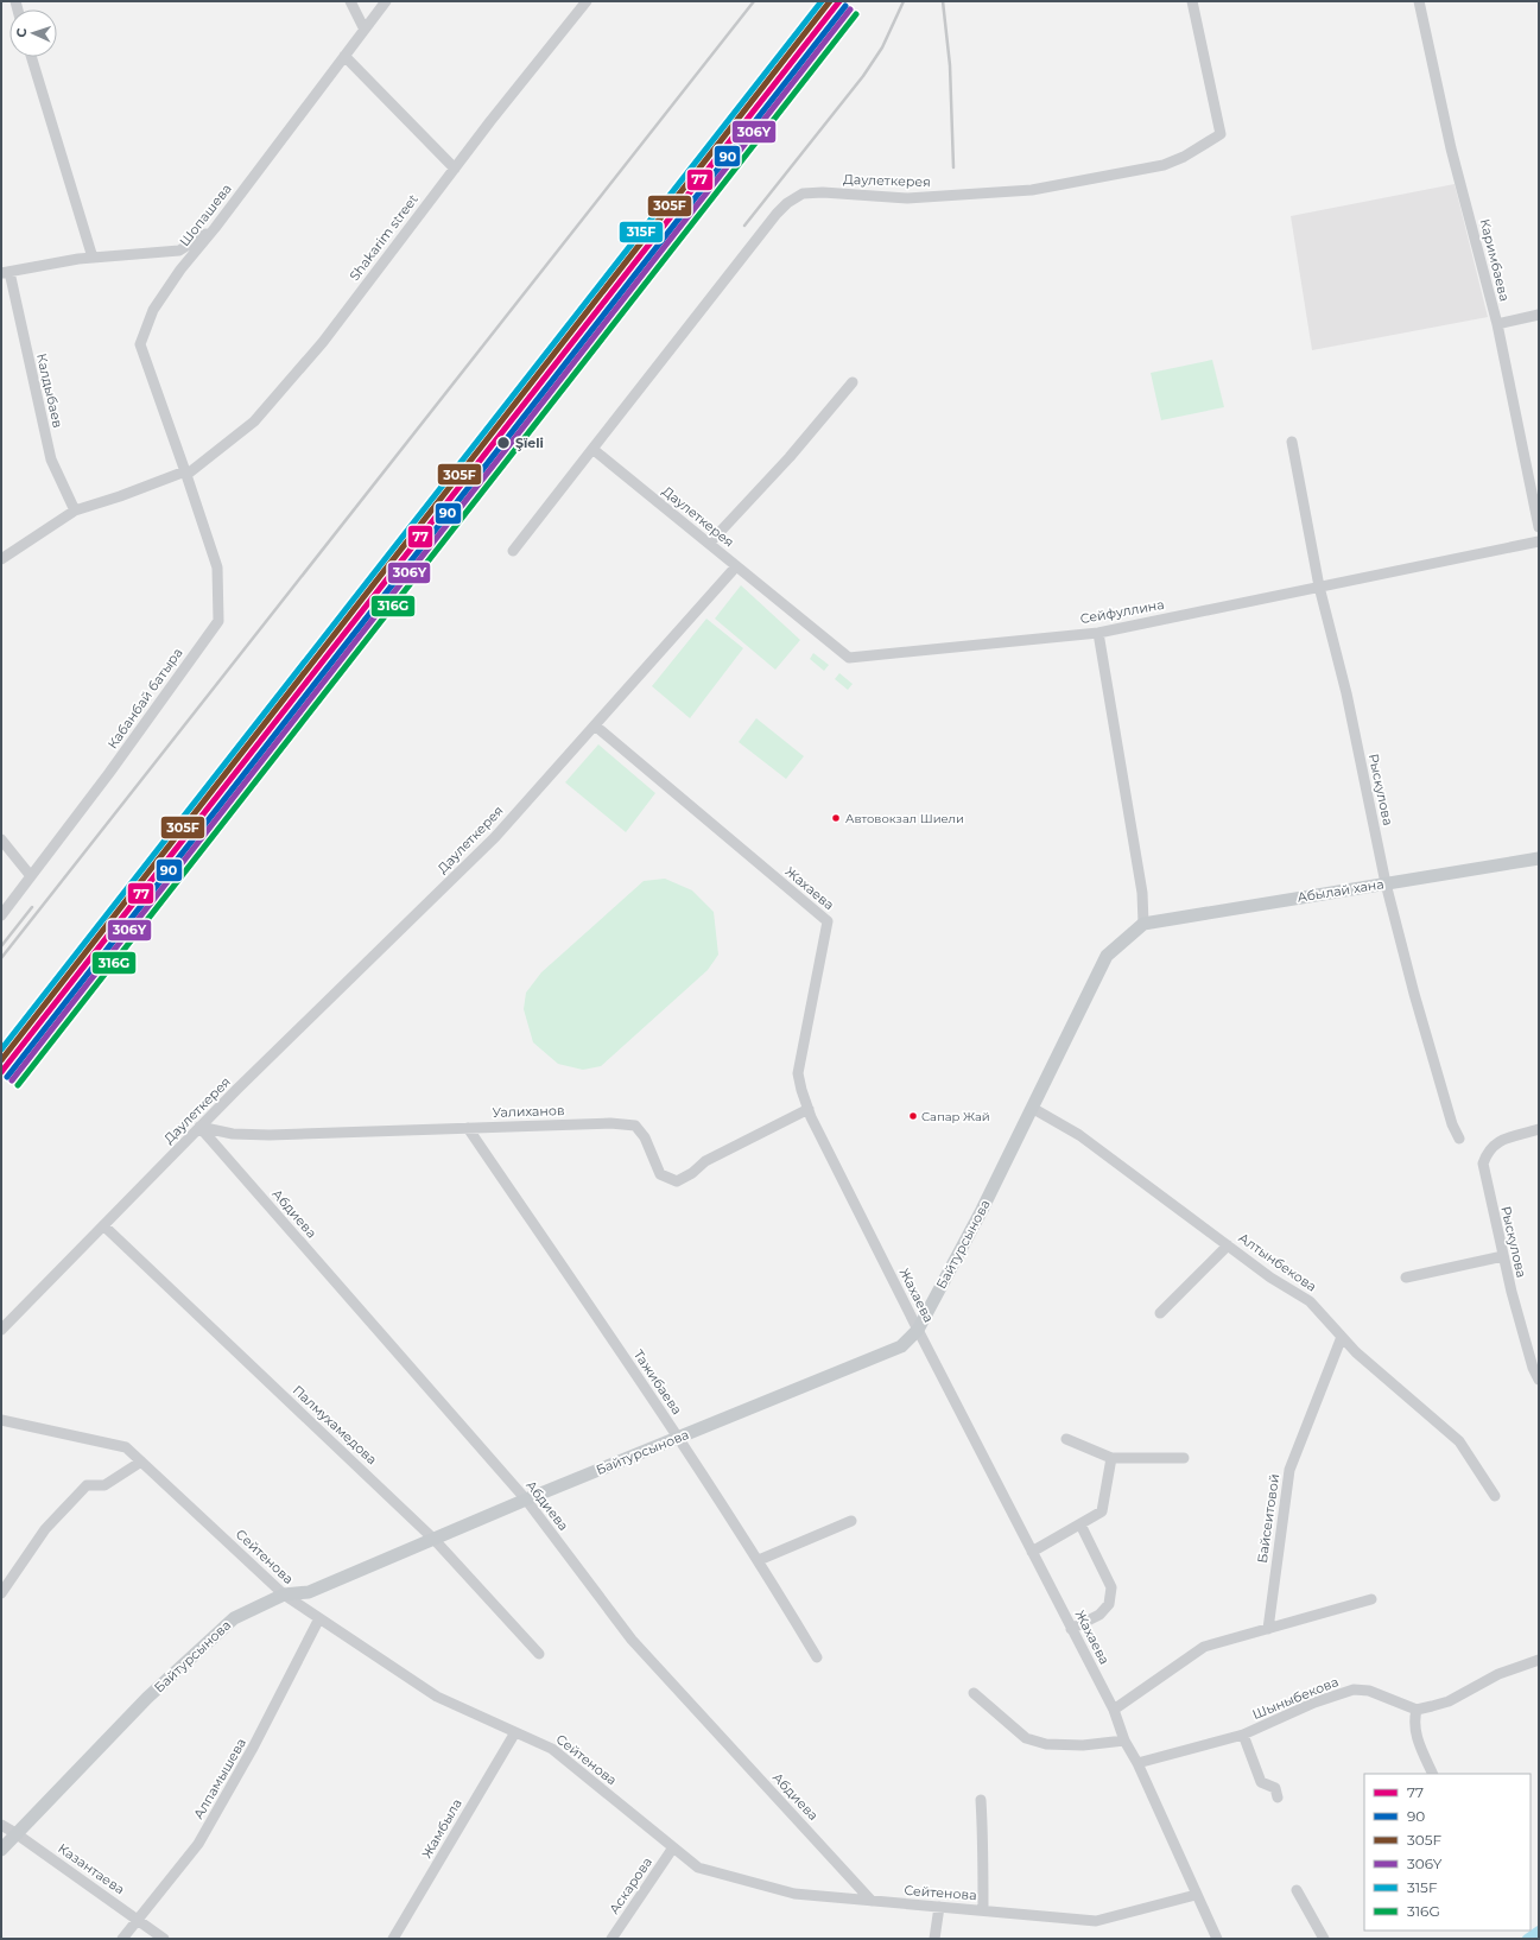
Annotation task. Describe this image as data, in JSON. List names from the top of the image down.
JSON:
{
  "streets": {
    "main road": ["Абылай хана", "Байтурсынова"],
    "street": [
      "Даулеткерея",
      "Шопашева",
      "Shakarim street",
      "Каримбаева",
      "Калдыбаев",
      "Сейфуллина",
      "Кабанбай батыра",
      "Рыскулова",
      "Жахаева",
      "Уалиханов",
      "Абдиева",
      "Алтынбекова",
      "Тажибаева",
      "Палмухамедова",
      "Байсеитовой",
      "Сейтенова",
      "Шыныбекова",
      "Алпамышева",
      "Жамбыла",
      "Казантаева",
      "Аскарова"
    ]
  },
  "crossings": [
    ["Даулеткерея", "Сейфуллина"],
    ["Даулеткерея", "Жахаева"],
    ["Даулеткерея", "Уалиханов"],
    ["Даулеткерея", "Абдиева"],
    ["Даулеткерея", "Палмухамедова"],
    ["Шопашева", "Shakarim street"],
    ["Шопашева", "Кабанбай батыра"],
    ["Shakarim street", "Калдыбаев"],
    ["Shakarim street", "Кабанбай батыра"],
    ["Сейфуллина", "Рыскулова"],
    ["Рыскулова", "Абылай хана"],
    ["Жахаева", "Уалиханов"],
    ["Жахаева", "Байтурсынова"],
    ["Жахаева", "Сейтенова"],
    ["Жахаева", "Шыныбекова"],
    ["Абылай хана", "Байтурсынова"],
    ["Уалиханов", "Абдиева"],
    ["Уалиханов", "Тажибаева"],
    ["Абдиева", "Байтурсынова"],
    ["Абдиева", "Сейтенова"],
    ["Байтурсынова", "Алтынбекова"],
    ["Байтурсынова", "Тажибаева"],
    ["Байтурсынова", "Палмухамедова"],
    ["Байтурсынова", "Сейтенова"],
    ["Байтурсынова", "Казантаева"],
    ["Алтынбекова", "Байсеитовой"],
    ["Сейтенова", "Алпамышева"],
    ["Сейтенова", "Жамбыла"],
    ["Сейтенова", "Аскарова"],
    ["Алпамышева", "Казантаева"]
  ],
  "places": ["Şïeli", "Автовокзал Шиели", "Сапар Жай"],
  "lines": [
    "transit line 77",
    "transit line 305F",
    "transit line 315F",
    "transit line 90",
    "transit line 306Y",
    "transit line 316G"
  ],
  "legend": [
    "77",
    "90",
    "305F",
    "306Y",
    "315F",
    "316G"
  ],
  "north": "left"
}
